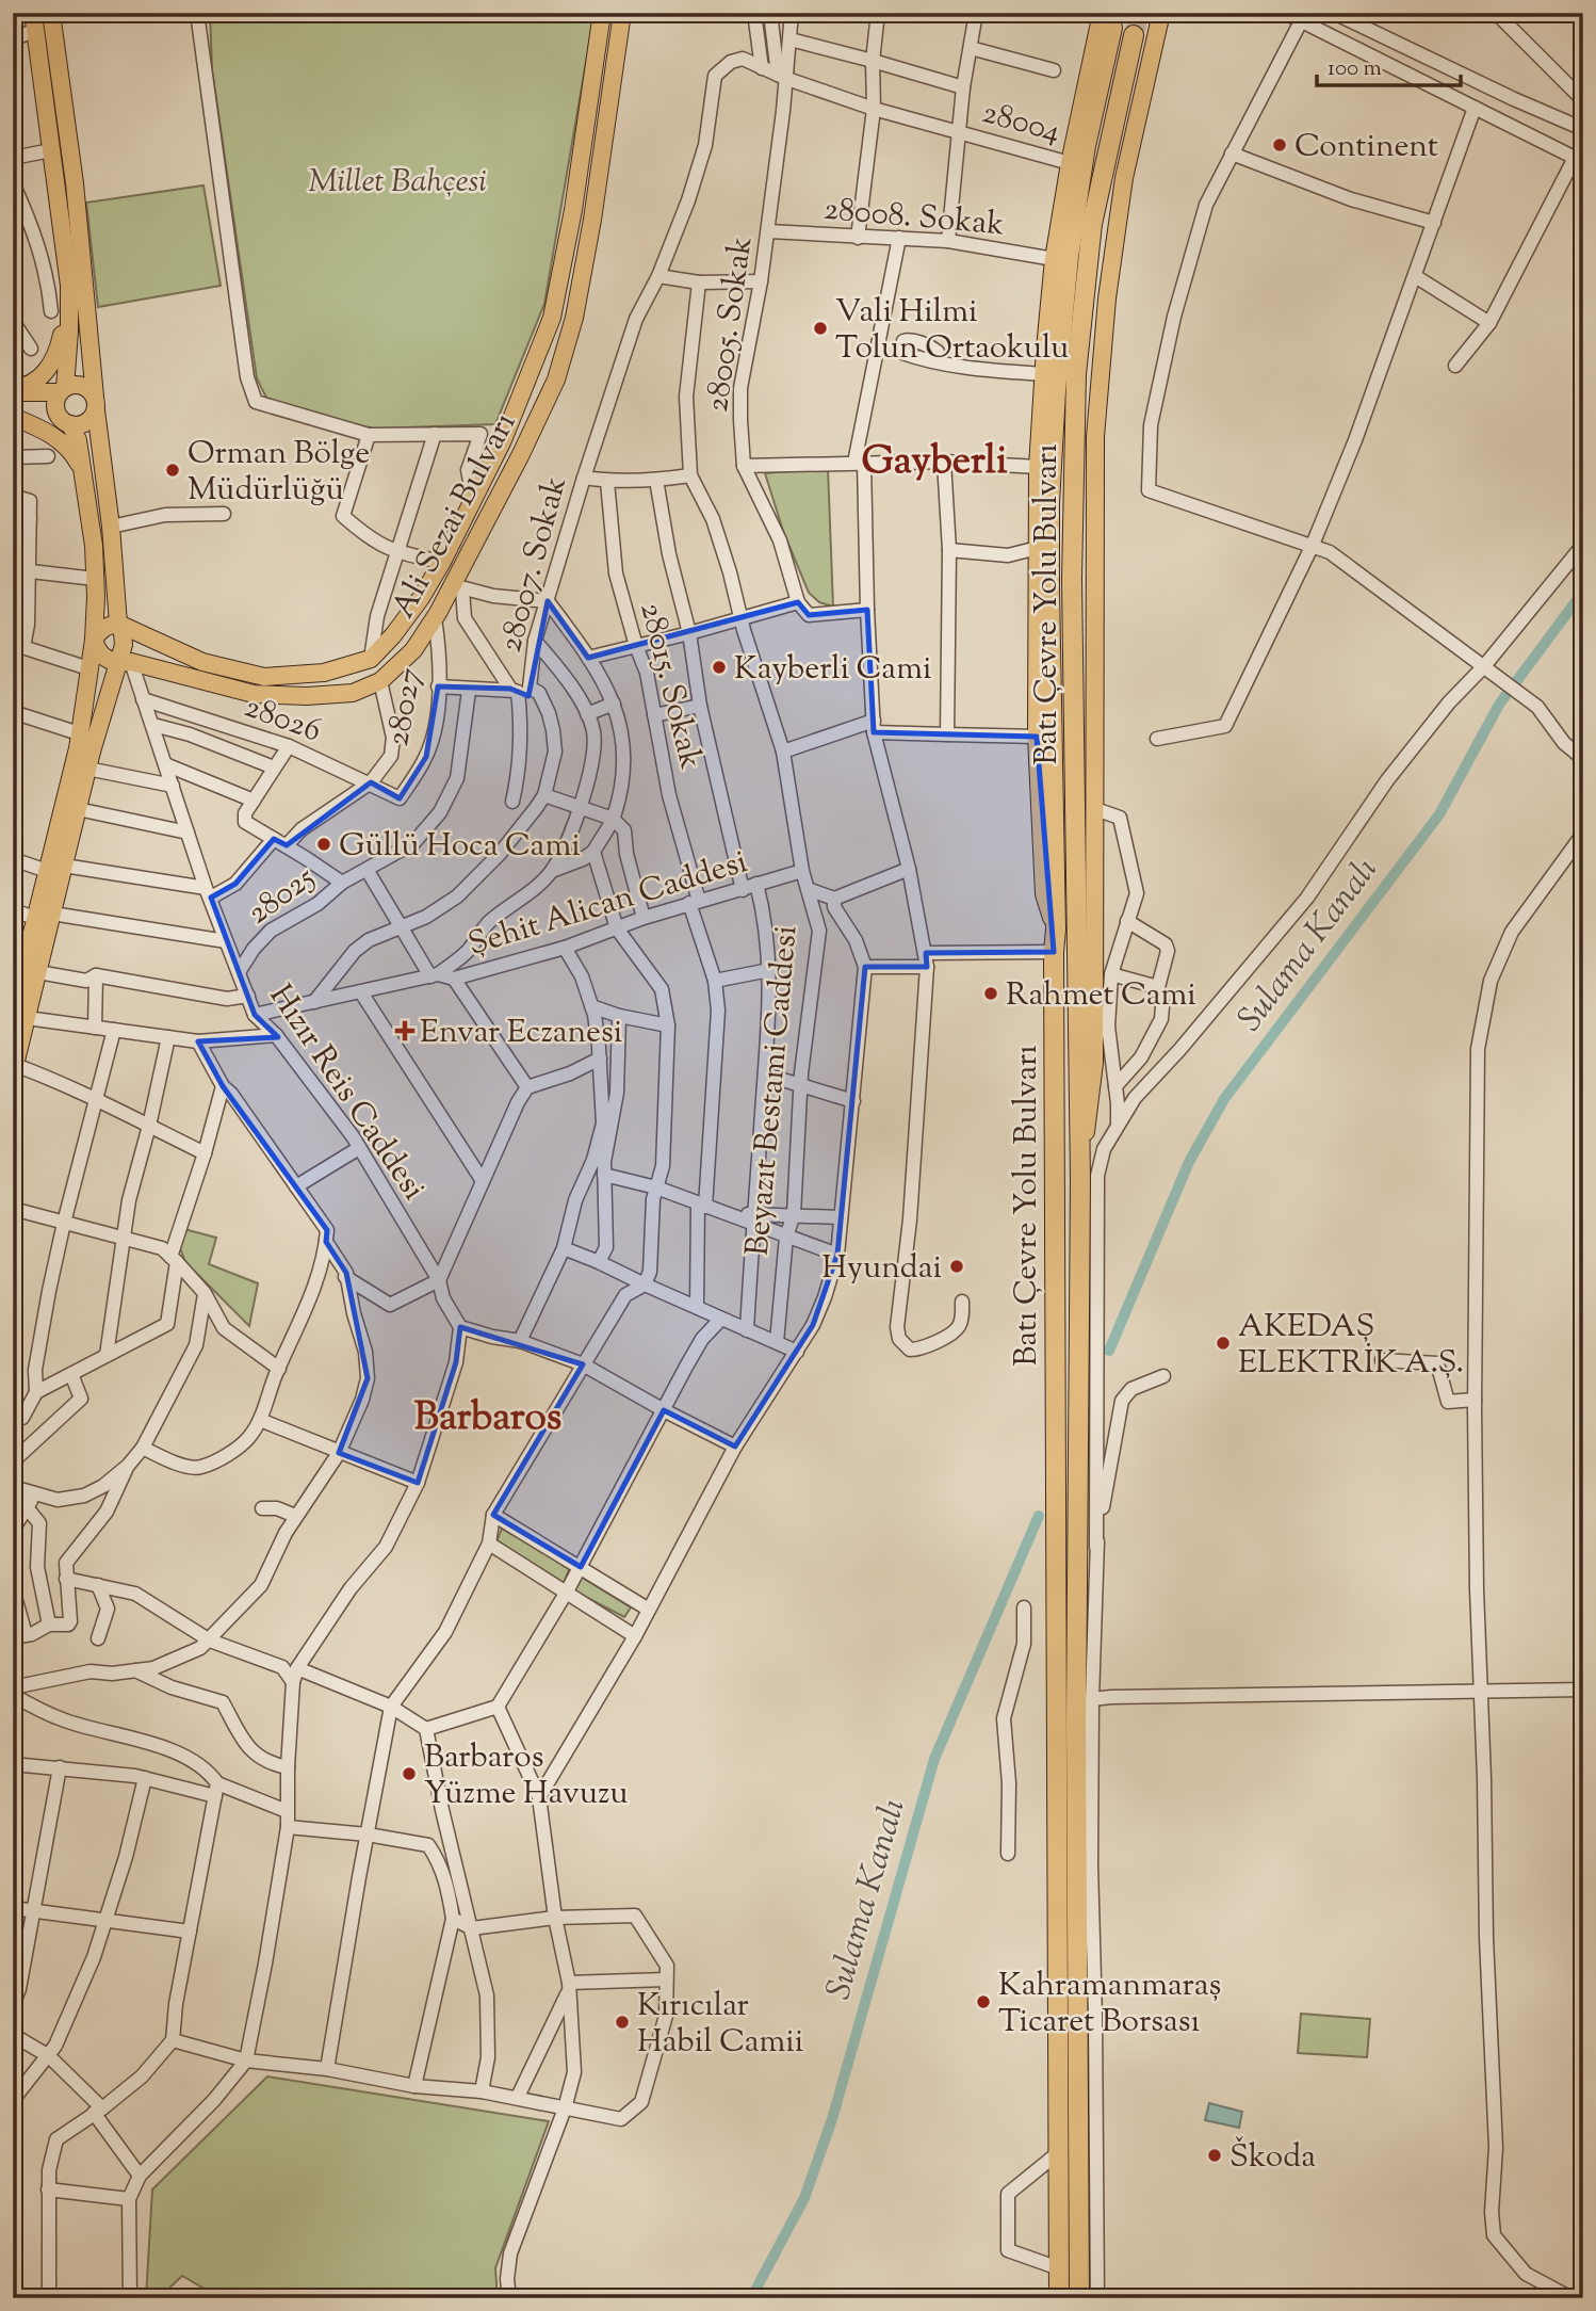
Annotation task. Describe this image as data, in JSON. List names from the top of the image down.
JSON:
{
  "streets": {
    "highway": ["Batı Çevre Yolu Bulvarı"],
    "main road": ["Ali Sezai Bulvarı"],
    "street": [
      "28004",
      "28008. Sokak",
      "28005. Sokak",
      "28007. Sokak",
      "28015. Sokak",
      "28027",
      "28026",
      "28025",
      "Şehit Alican Caddesi",
      "Beyazıt Bestami Caddesi",
      "Hızır Reis Caddesi"
    ]
  },
  "crossings": [
    ["28004", "28005. Sokak"],
    ["28004", "28007. Sokak"],
    ["28008. Sokak", "28005. Sokak"],
    ["Ali Sezai Bulvarı", "28027"],
    ["Ali Sezai Bulvarı", "Hızır Reis Caddesi"],
    ["28007. Sokak", "Şehit Alican Caddesi"],
    ["28015. Sokak", "Şehit Alican Caddesi"],
    ["28027", "28026"],
    ["28026", "Hızır Reis Caddesi"],
    ["28025", "Hızır Reis Caddesi"],
    ["Şehit Alican Caddesi", "Beyazıt Bestami Caddesi"],
    ["Şehit Alican Caddesi", "Hızır Reis Caddesi"]
  ],
  "districts": ["Gayberli", "Barbaros"],
  "water": ["Sulama Kanalı"],
  "parks": ["Millet Bahçesi"],
  "places": {
    "other": [
      "Continent",
      "Vali Hilmi Tolun Ortaokulu",
      "Orman Bölge Müdürlüğü",
      "Kayberli Cami",
      "Güllü Hoca Cami",
      "Rahmet Cami",
      "Hyundai",
      "AKEDAŞ ELEKTRİK A.Ş.",
      "Barbaros Yüzme Havuzu",
      "Kahramanmaraş Ticaret Borsası",
      "Kırıcılar Habil Camii",
      "Škoda"
    ],
    "health": ["Envar Eczanesi"]
  },
  "scale_bar": "100 m"
}
